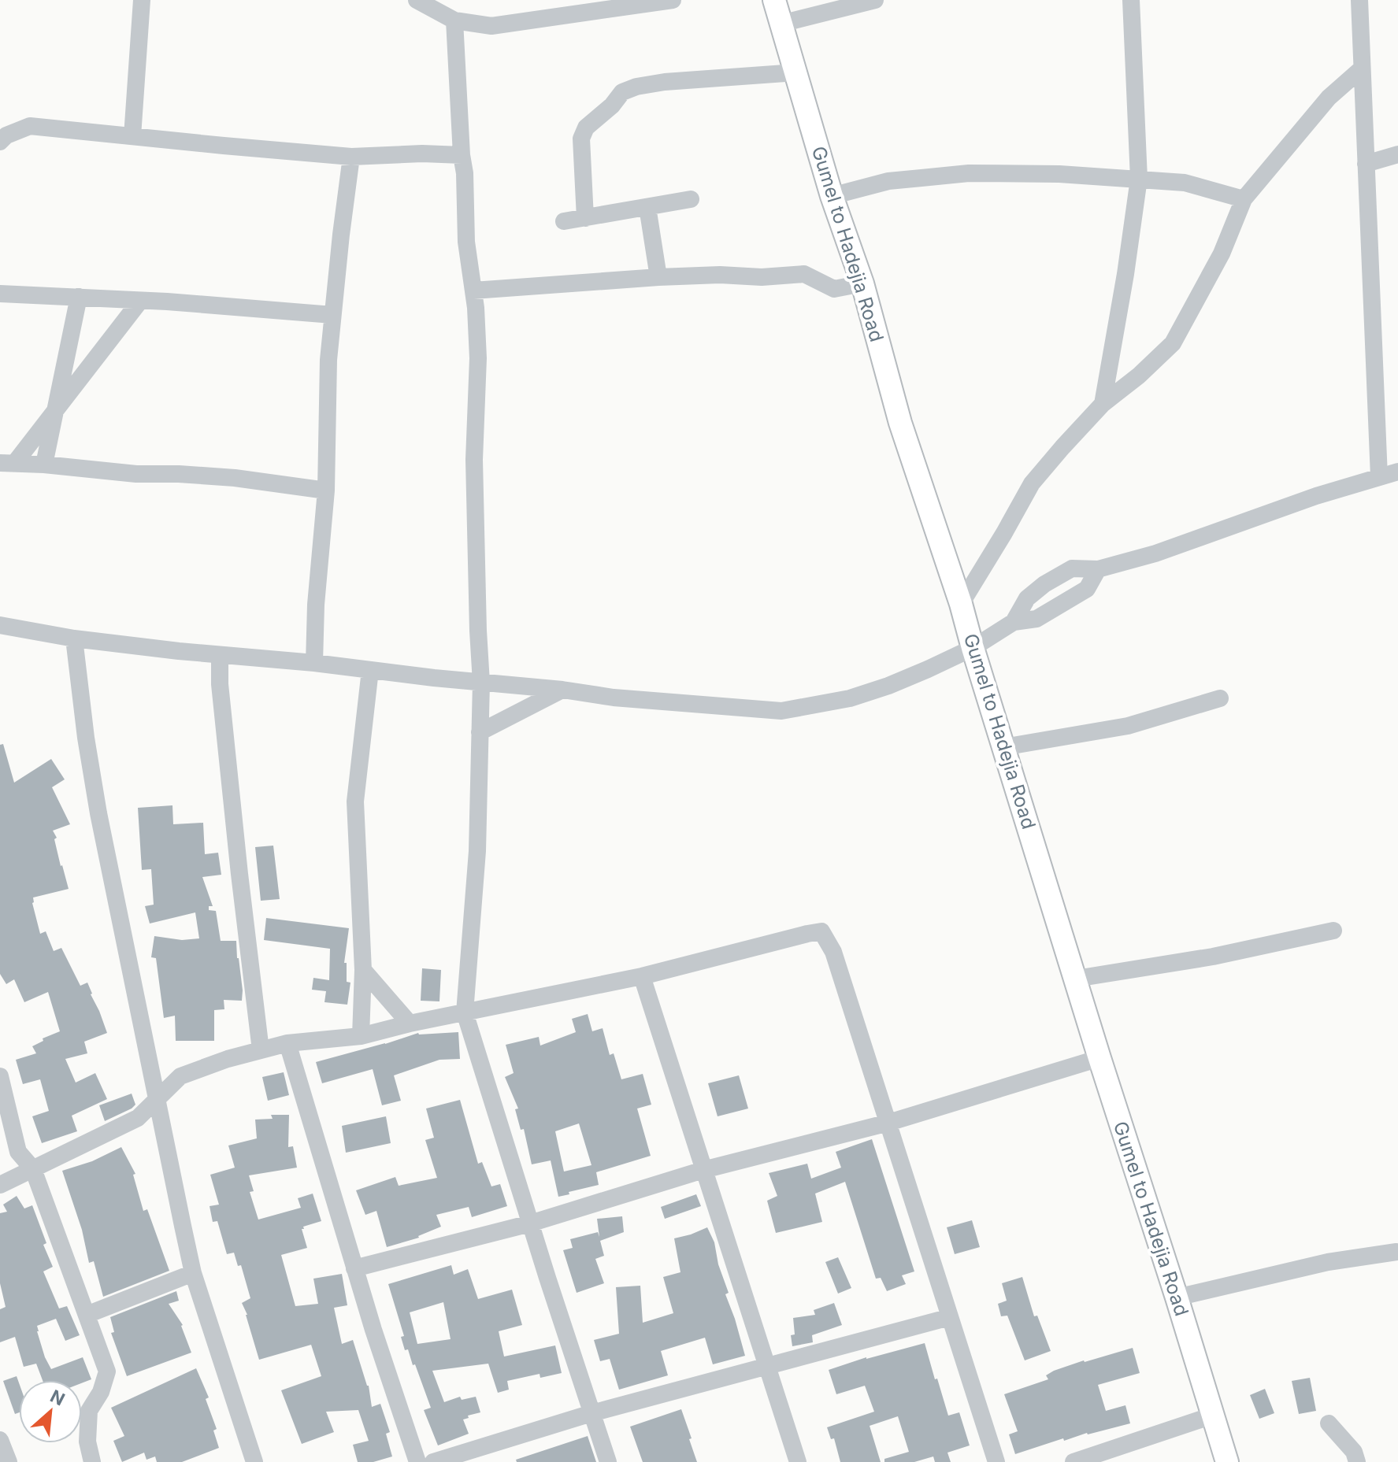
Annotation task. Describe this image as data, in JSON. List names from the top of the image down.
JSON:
{
  "streets": {
    "main road": ["Gumel to Hadejia Road"]
  },
  "north": "top right"
}
